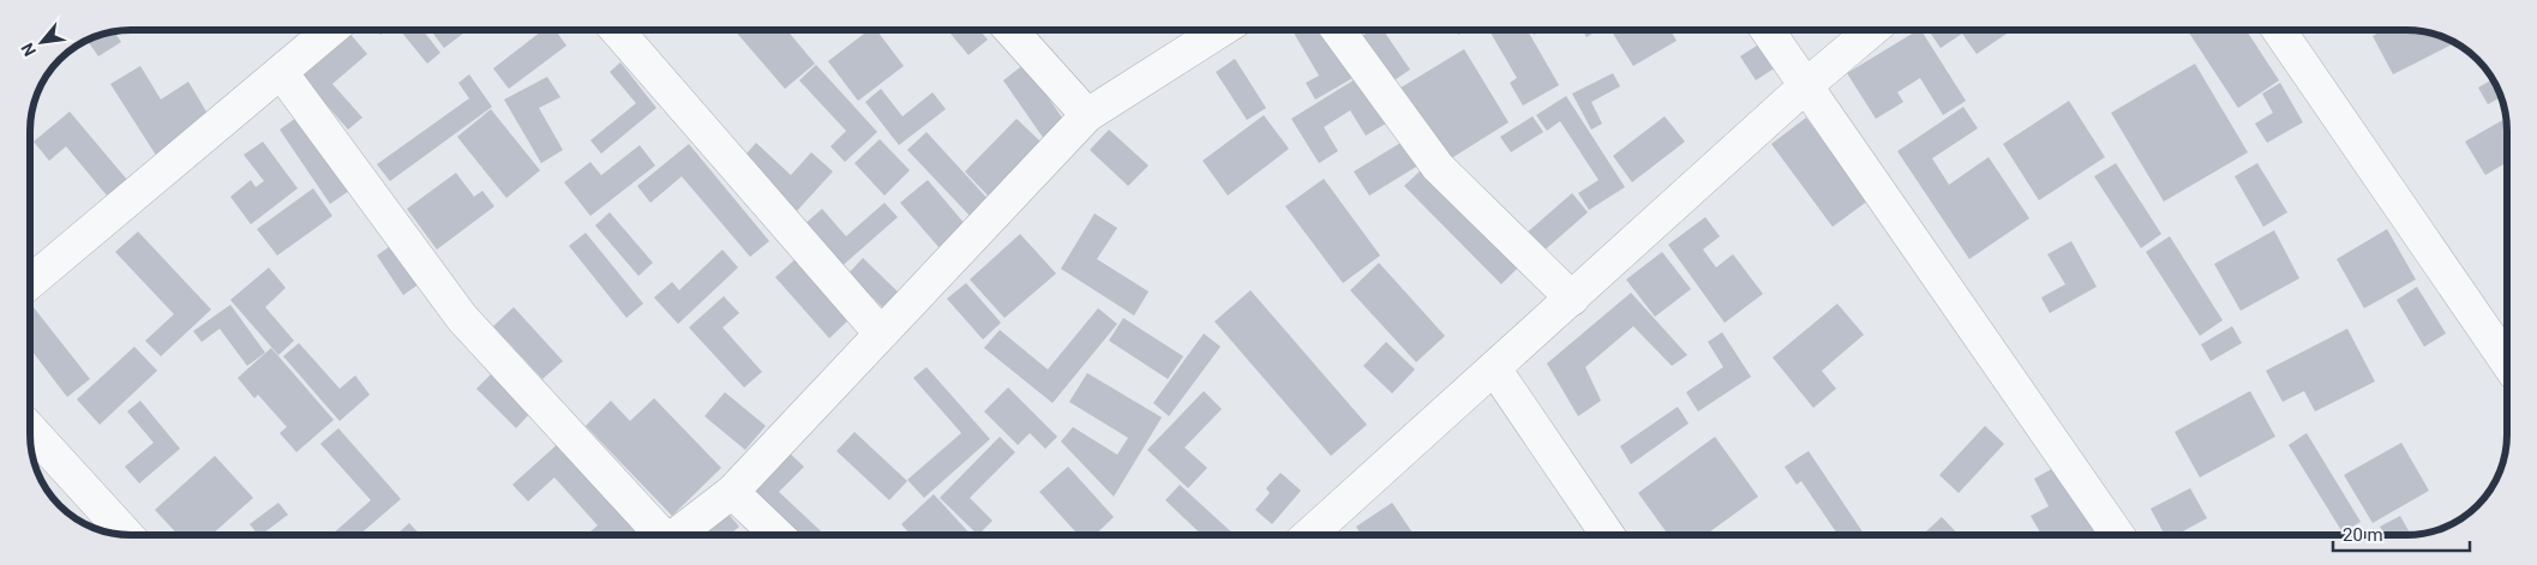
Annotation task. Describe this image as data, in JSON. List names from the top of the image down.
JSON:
{
  "scale_bar": "20 m",
  "north": "bottom left"
}
